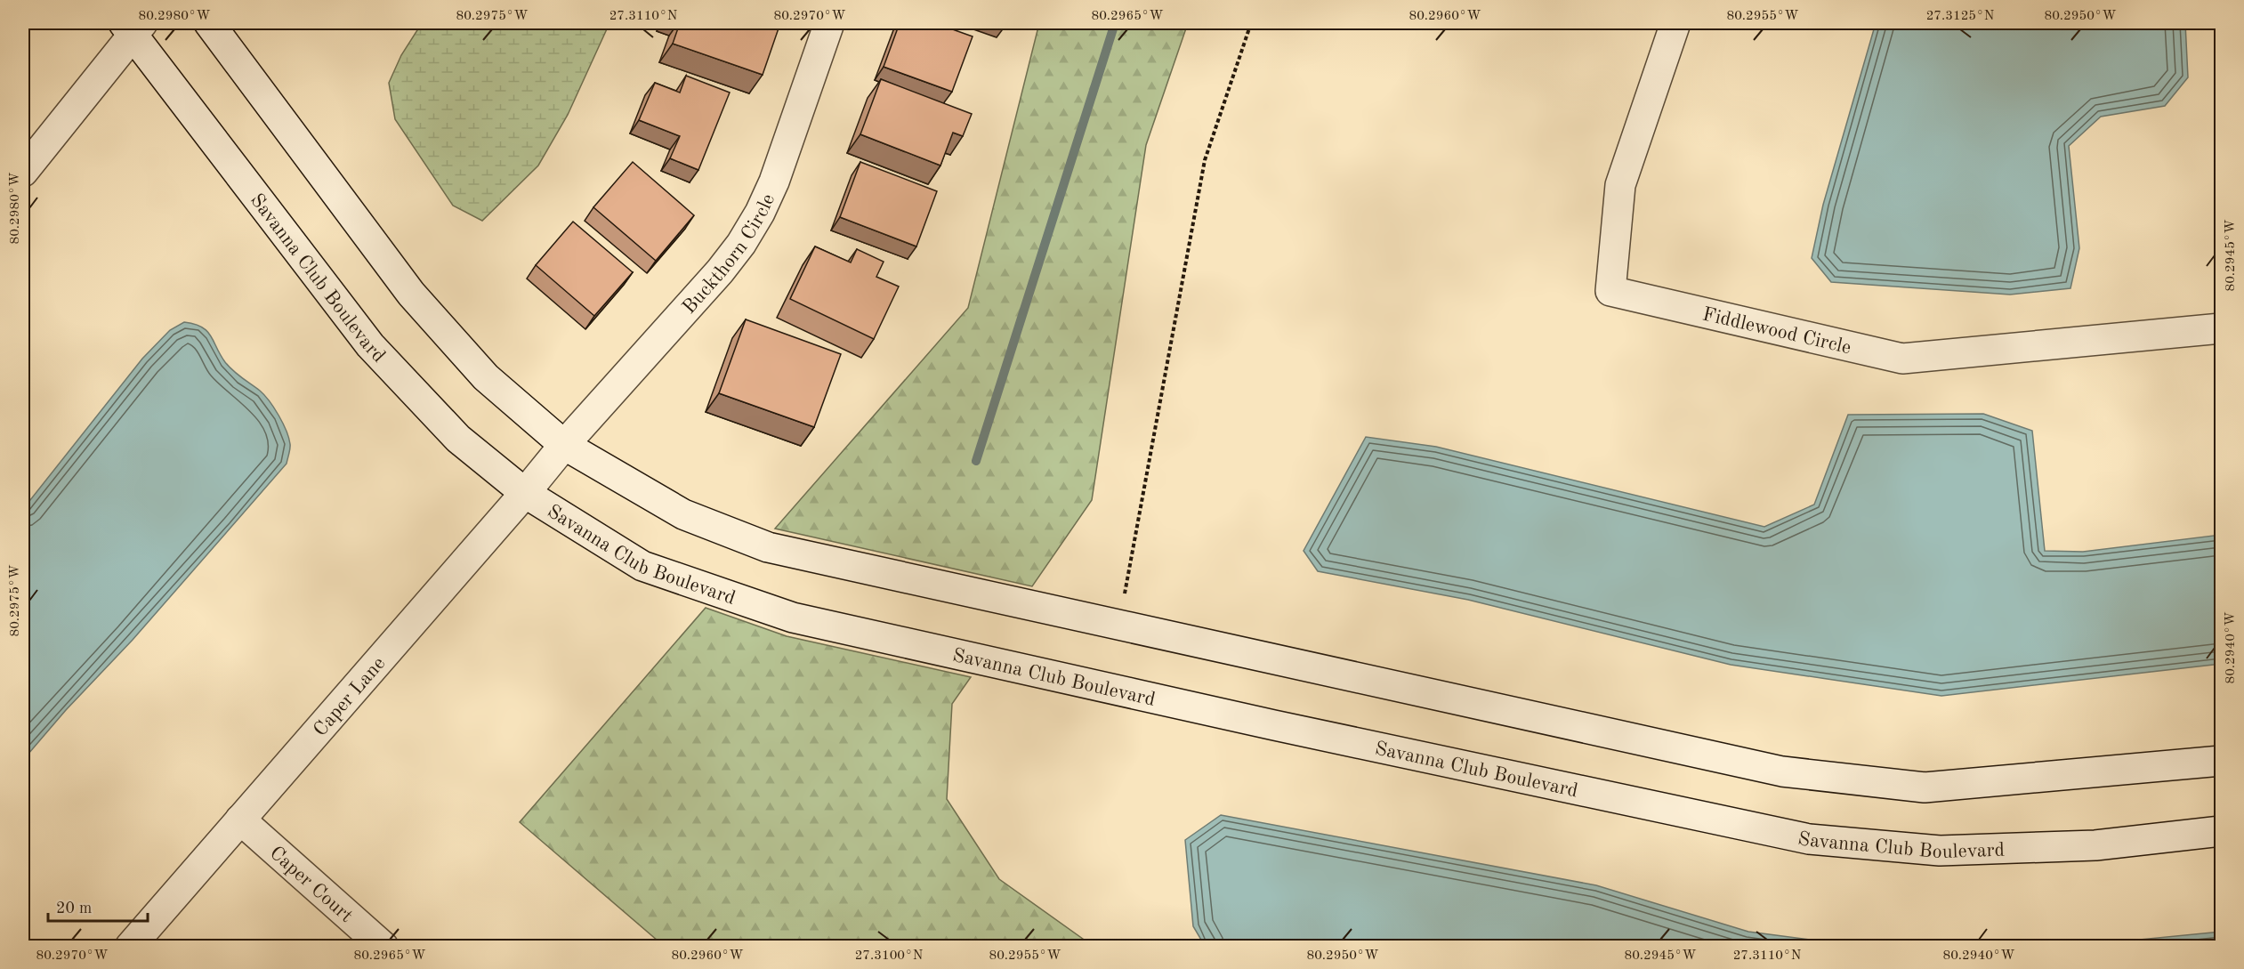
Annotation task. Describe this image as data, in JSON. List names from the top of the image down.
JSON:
{
  "streets": {
    "street": [
      "Buckthorn Circle",
      "Savanna Club Boulevard",
      "Fiddlewood Circle",
      "Caper Lane",
      "Caper Court"
    ]
  },
  "crossings": [
    ["Buckthorn Circle", "Caper Lane"],
    ["Savanna Club Boulevard", "Caper Lane"],
    ["Caper Lane", "Caper Court"]
  ],
  "scale_bar": "20 m",
  "coordinates": [
    "80.2980°W",
    "80.2975°W",
    "27.3110°N",
    "80.2970°W",
    "80.2965°W",
    "80.2960°W",
    "80.2955°W",
    "27.3125°N",
    "80.2950°W",
    "80.2945°W",
    "80.2940°W",
    "27.3100°N"
  ]
}
